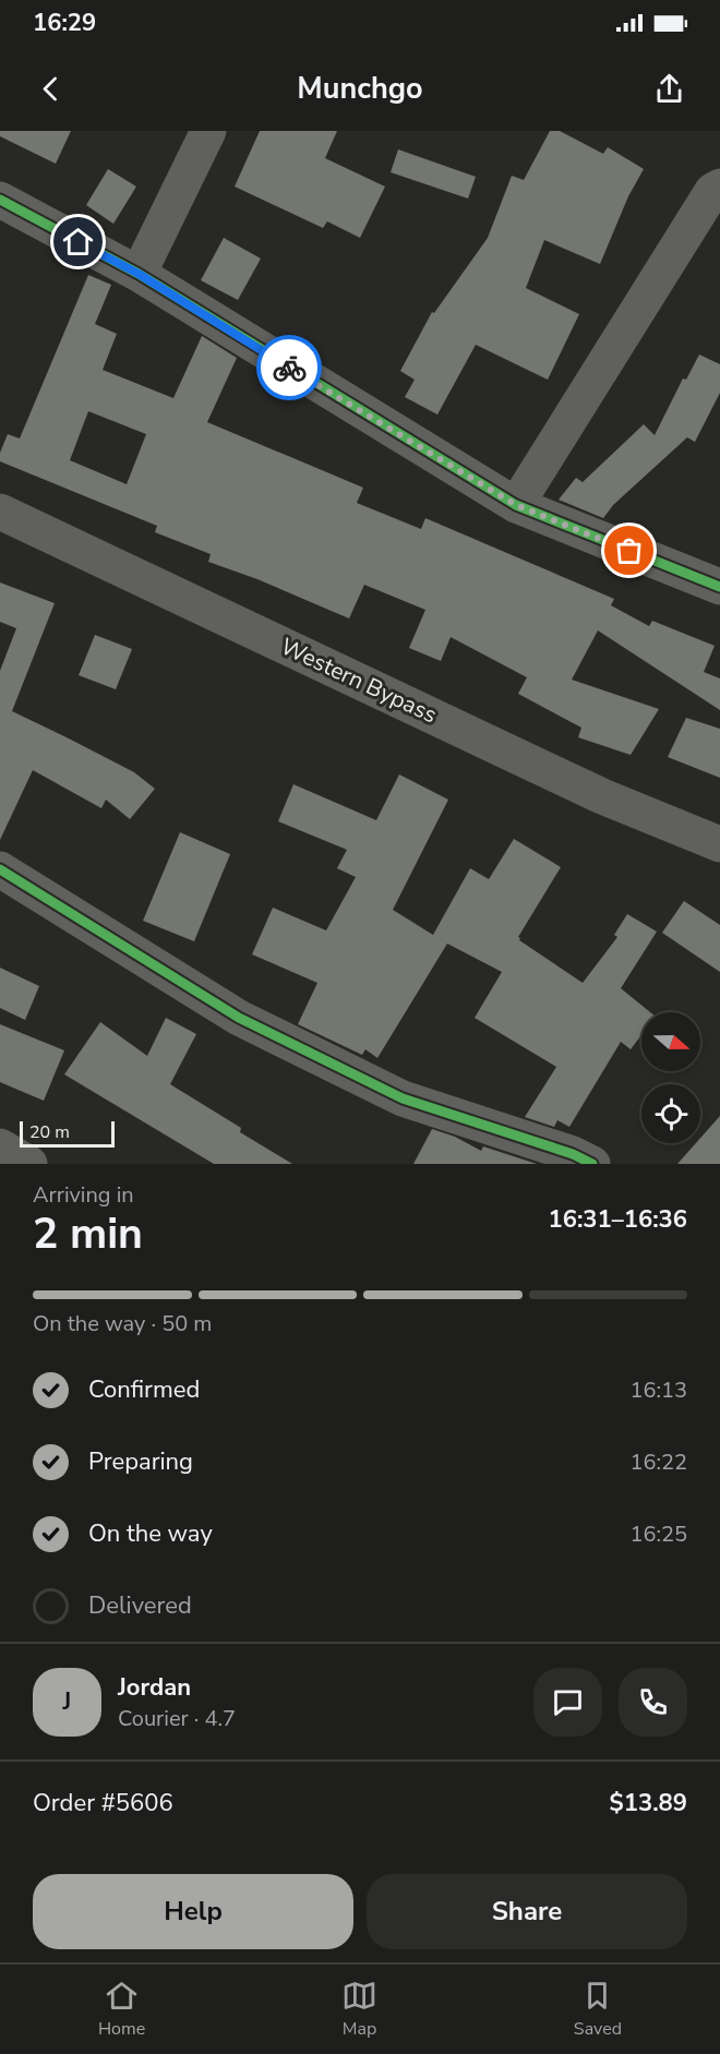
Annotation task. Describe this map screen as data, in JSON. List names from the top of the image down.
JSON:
{
  "streets": {
    "main road": ["Western Bypass"]
  },
  "scale_bar": "20 m",
  "north": "right",
  "page": {
    "status": "16:29",
    "header": "Munchgo",
    "scale": "20 m",
    "heading": ["2 min", "Arriving in", "16:31–16:36"],
    "panel": [
      "Jordan",
      "Courier · 4.7",
      "Order #5606",
      "$13.89"
    ],
    "bar": "On the way · 50 m",
    "list": [
      ["Confirmed", "16:13"],
      ["Preparing", "16:22"],
      ["On the way", "16:25"],
      "Delivered"
    ],
    "round": "J",
    "buttons": ["Help", "Share"],
    "tabs": ["Home", "Map", "Saved"]
  }
}
